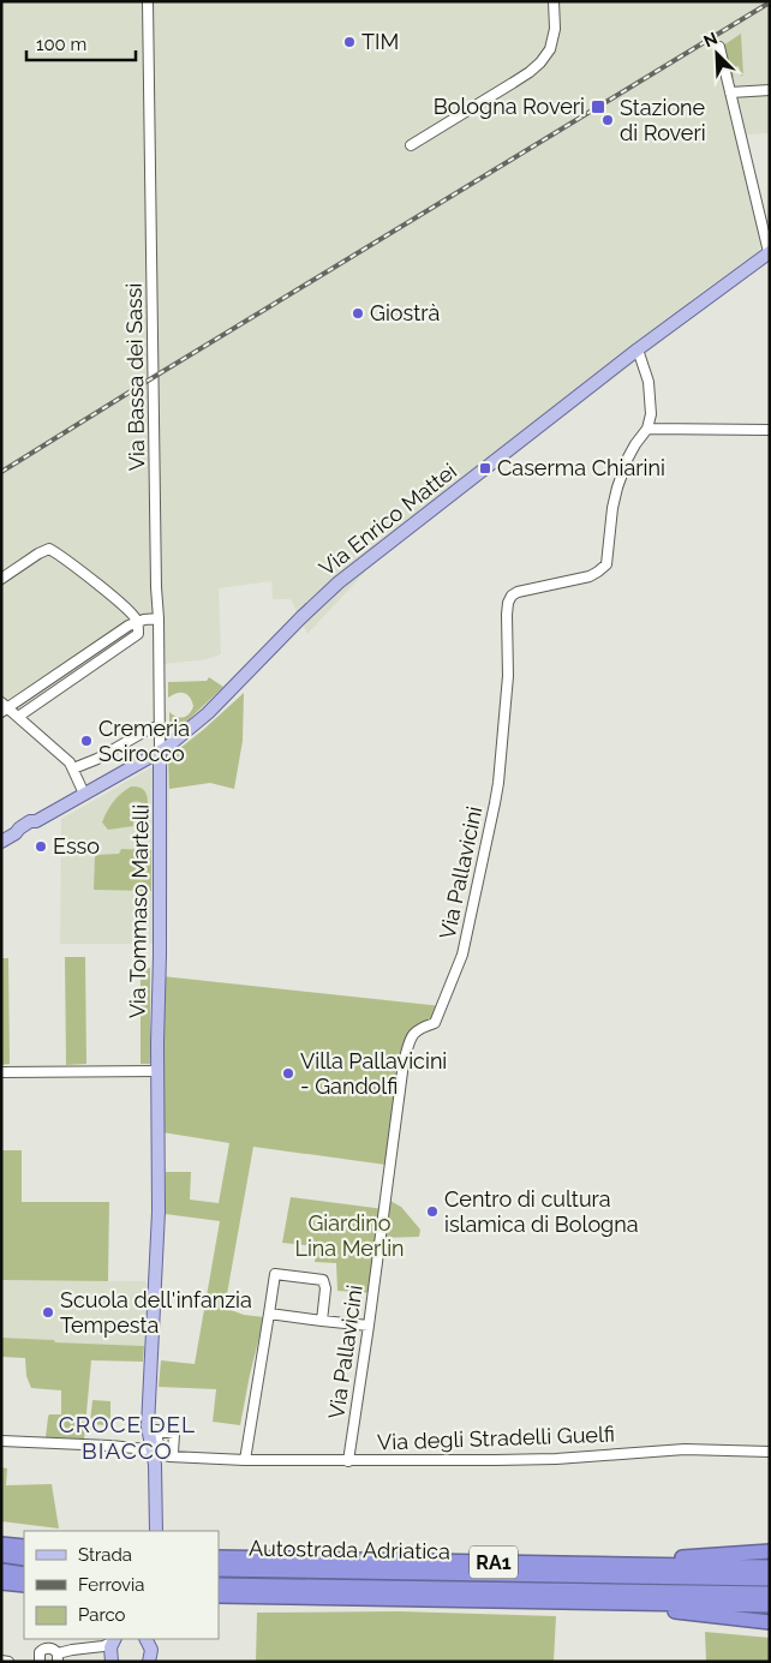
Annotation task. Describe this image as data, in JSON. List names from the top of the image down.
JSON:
{
  "streets": {
    "highway": ["Autostrada Adriatica", "RA1"],
    "main road": ["Via Enrico Mattei", "Via Tommaso Martelli"],
    "street": ["Via Bassa dei Sassi", "Via Pallavicini", "Via degli Stradelli Guelfi"]
  },
  "crossings": [
    ["Via Bassa dei Sassi", "Via Enrico Mattei"],
    ["Via Bassa dei Sassi", "Via Tommaso Martelli"],
    ["Via Enrico Mattei", "Via Pallavicini"],
    ["Via Enrico Mattei", "Via Tommaso Martelli"],
    ["Via Pallavicini", "Via degli Stradelli Guelfi"],
    ["Via Tommaso Martelli", "Via degli Stradelli Guelfi"]
  ],
  "districts": ["CROCE DEL BIACCO"],
  "parks": ["Giardino Lina Merlin"],
  "places": {
    "other": [
      "TIM",
      "Stazione di Roveri",
      "Giostrà",
      "Cremeria Scirocco",
      "Esso",
      "Villa Pallavicini - Gandolfi",
      "Centro di cultura islamica di Bologna",
      "Scuola dell'infanzia Tempesta"
    ],
    "transit": ["Bologna Roveri", "Caserma Chiarini"]
  },
  "legend": ["Strada", "Ferrovia", "Parco"],
  "scale_bar": "100 m",
  "north": "top left"
}
